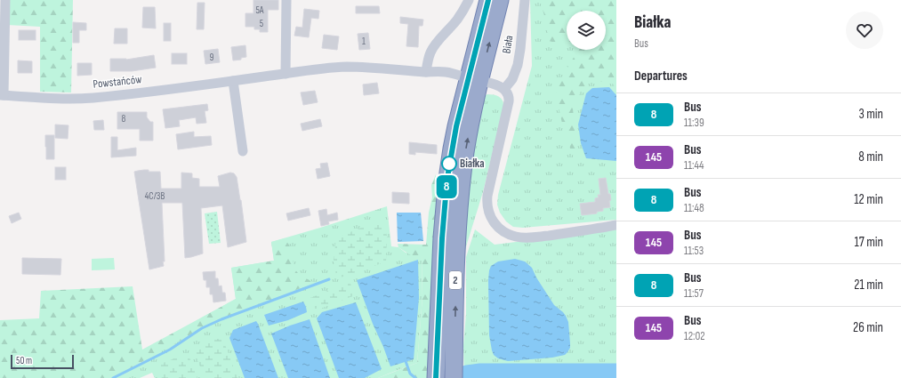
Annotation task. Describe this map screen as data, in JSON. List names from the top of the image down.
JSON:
{
  "streets": {
    "highway": ["2"],
    "street": ["Biała", "Powstańców"]
  },
  "crossings": [
    ["Biała", "Powstańców"],
    ["Powstańców", "2"]
  ],
  "places": ["Białka"],
  "lines": ["bus line 8"],
  "house_numbers": [
    "5A",
    "5",
    "1",
    "9",
    "8",
    "4C/3B"
  ],
  "scale_bar": "50 m",
  "page": {
    "on_map": "8",
    "heading": [
      ["Białka", "Bus"],
      "Departures"
    ],
    "list": [
      {
        "mark": "8",
        "name": "Bus",
        "note": "11:39",
        "value": "3 min"
      },
      {
        "mark": "145",
        "name": "Bus",
        "note": "11:44",
        "value": "8 min"
      },
      {
        "mark": "8",
        "name": "Bus",
        "note": "11:48",
        "value": "12 min"
      },
      {
        "mark": "145",
        "name": "Bus",
        "note": "11:53",
        "value": "17 min"
      },
      {
        "mark": "8",
        "name": "Bus",
        "note": "11:57",
        "value": "21 min"
      },
      {
        "mark": "145",
        "name": "Bus",
        "note": "12:02",
        "value": "26 min"
      }
    ],
    "scale": "50 m"
  }
}
